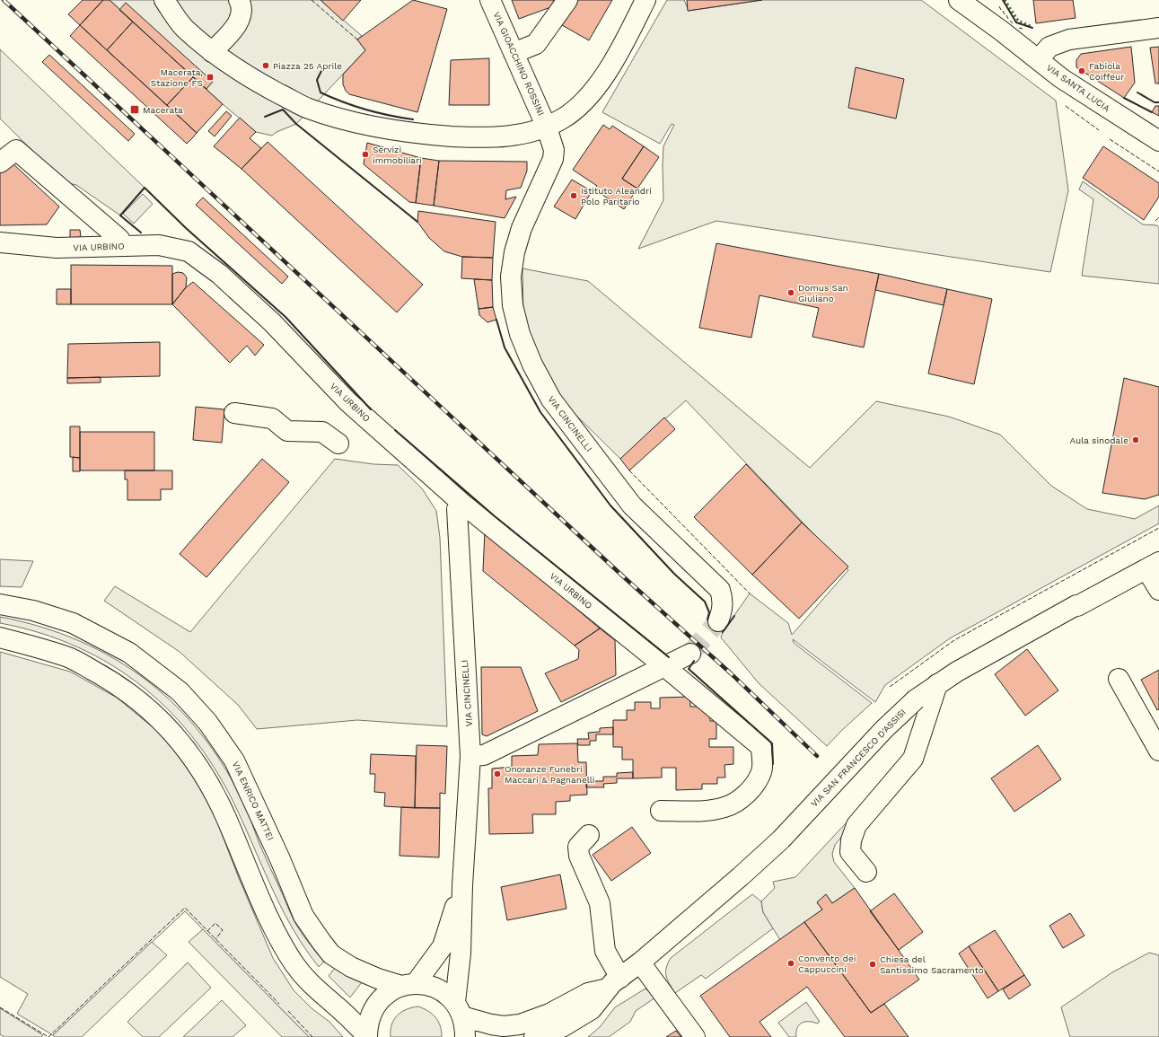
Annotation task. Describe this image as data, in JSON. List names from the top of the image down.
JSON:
{
  "streets": {
    "street": [
      "VIA GIOACCHINO ROSSINI",
      "VIA SANTA LUCIA",
      "VIA URBINO",
      "VIA CINCINELLI",
      "VIA SAN FRANCESCO D'ASSISI",
      "VIA ENRICO MATTEI"
    ]
  },
  "crossings": [
    ["VIA GIOACCHINO ROSSINI", "VIA CINCINELLI"],
    ["VIA URBINO", "VIA CINCINELLI"],
    ["VIA CINCINELLI", "VIA SAN FRANCESCO D'ASSISI"],
    ["VIA CINCINELLI", "VIA ENRICO MATTEI"],
    ["VIA SAN FRANCESCO D'ASSISI", "VIA ENRICO MATTEI"]
  ],
  "places": {
    "other": [
      "Piazza 25 Aprile",
      "Fabiola Coiffeur",
      "Servizi immobiliari",
      "Istituto Aleandri Polo Paritario",
      "Domus San Giuliano",
      "Aula sinodale",
      "Onoranze Funebri Maccari & Pagnanelli",
      "Convento dei Cappuccini",
      "Chiesa del Santissimo Sacramento"
    ],
    "transit": ["Macerata, Stazione FS", "Macerata"]
  }
}
